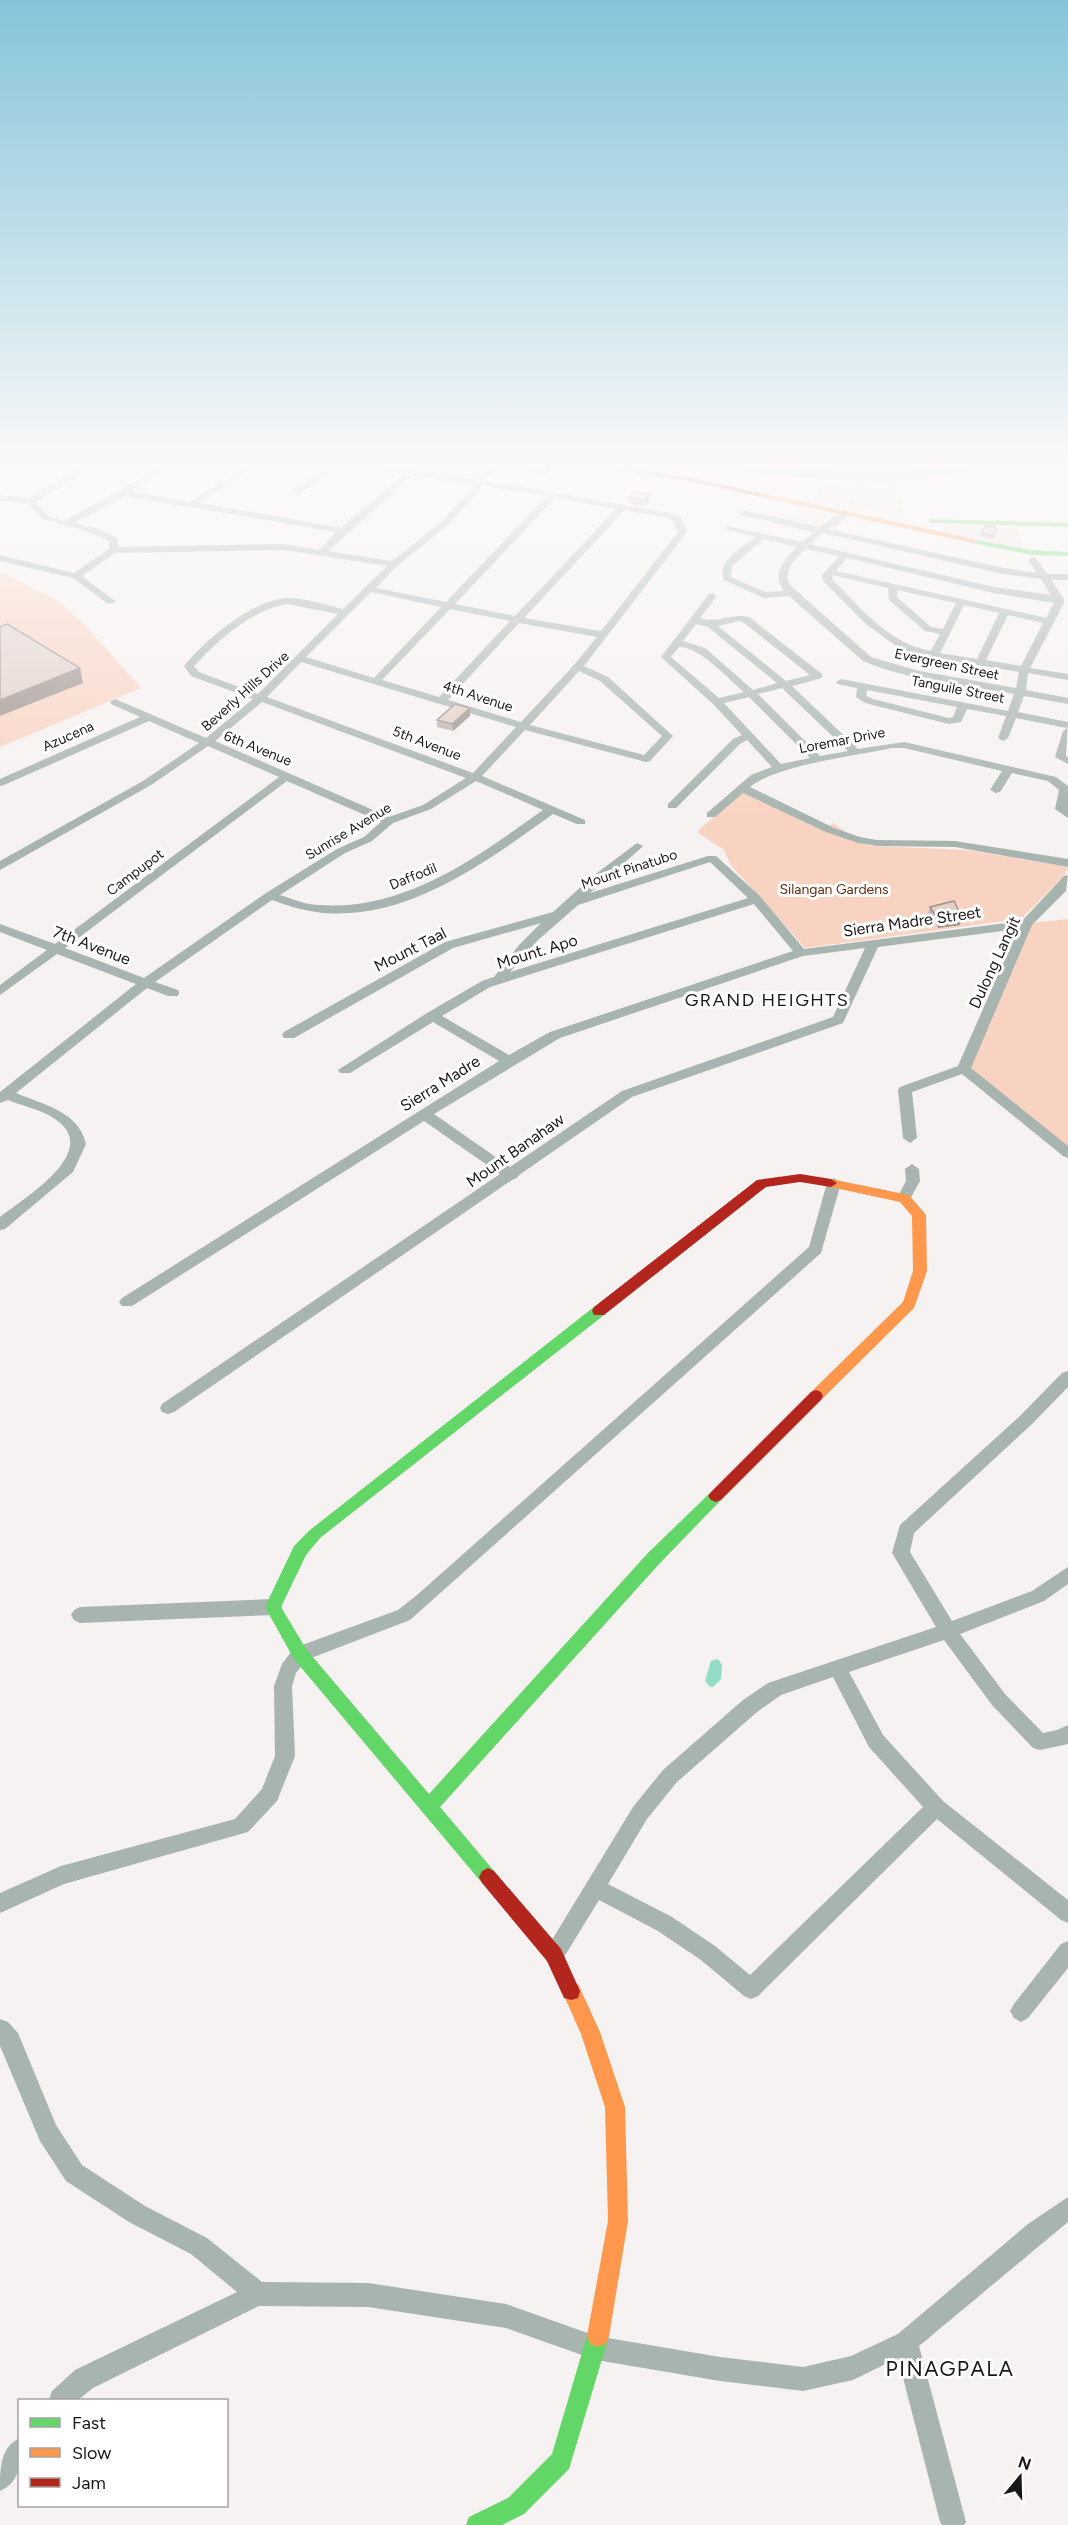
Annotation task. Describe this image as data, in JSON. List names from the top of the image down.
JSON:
{
  "streets": {
    "street": [
      "Evergreen Street",
      "Tanguile Street",
      "Beverly Hills Drive",
      "4th Avenue",
      "Azucena",
      "Loremar Drive",
      "5th Avenue",
      "6th Avenue",
      "Sunrise Avenue",
      "Mount Pinatubo",
      "Campupot",
      "Daffodil",
      "Sierra Madre Street",
      "7th Avenue",
      "Mount Taal",
      "Mount. Apo",
      "Dulong Langit",
      "Sierra Madre",
      "Mount Banahaw"
    ]
  },
  "crossings": [
    ["Beverly Hills Drive", "4th Avenue"],
    ["Beverly Hills Drive", "5th Avenue"],
    ["Beverly Hills Drive", "6th Avenue"],
    ["4th Avenue", "Sunrise Avenue"],
    ["Azucena", "6th Avenue"],
    ["5th Avenue", "Sunrise Avenue"],
    ["5th Avenue", "Daffodil"],
    ["6th Avenue", "Sunrise Avenue"],
    ["6th Avenue", "Campupot"],
    ["Sunrise Avenue", "Daffodil"],
    ["Sunrise Avenue", "7th Avenue"],
    ["Mount Pinatubo", "Mount Taal"],
    ["Mount Pinatubo", "Mount. Apo"],
    ["Campupot", "7th Avenue"],
    ["Sierra Madre Street", "Dulong Langit"],
    ["Sierra Madre Street", "Sierra Madre"],
    ["Sierra Madre Street", "Mount Banahaw"]
  ],
  "districts": ["GRAND HEIGHTS", "PINAGPALA"],
  "parks": ["Silangan Gardens"],
  "legend": ["Fast", "Slow", "Jam"],
  "north": "top"
}
